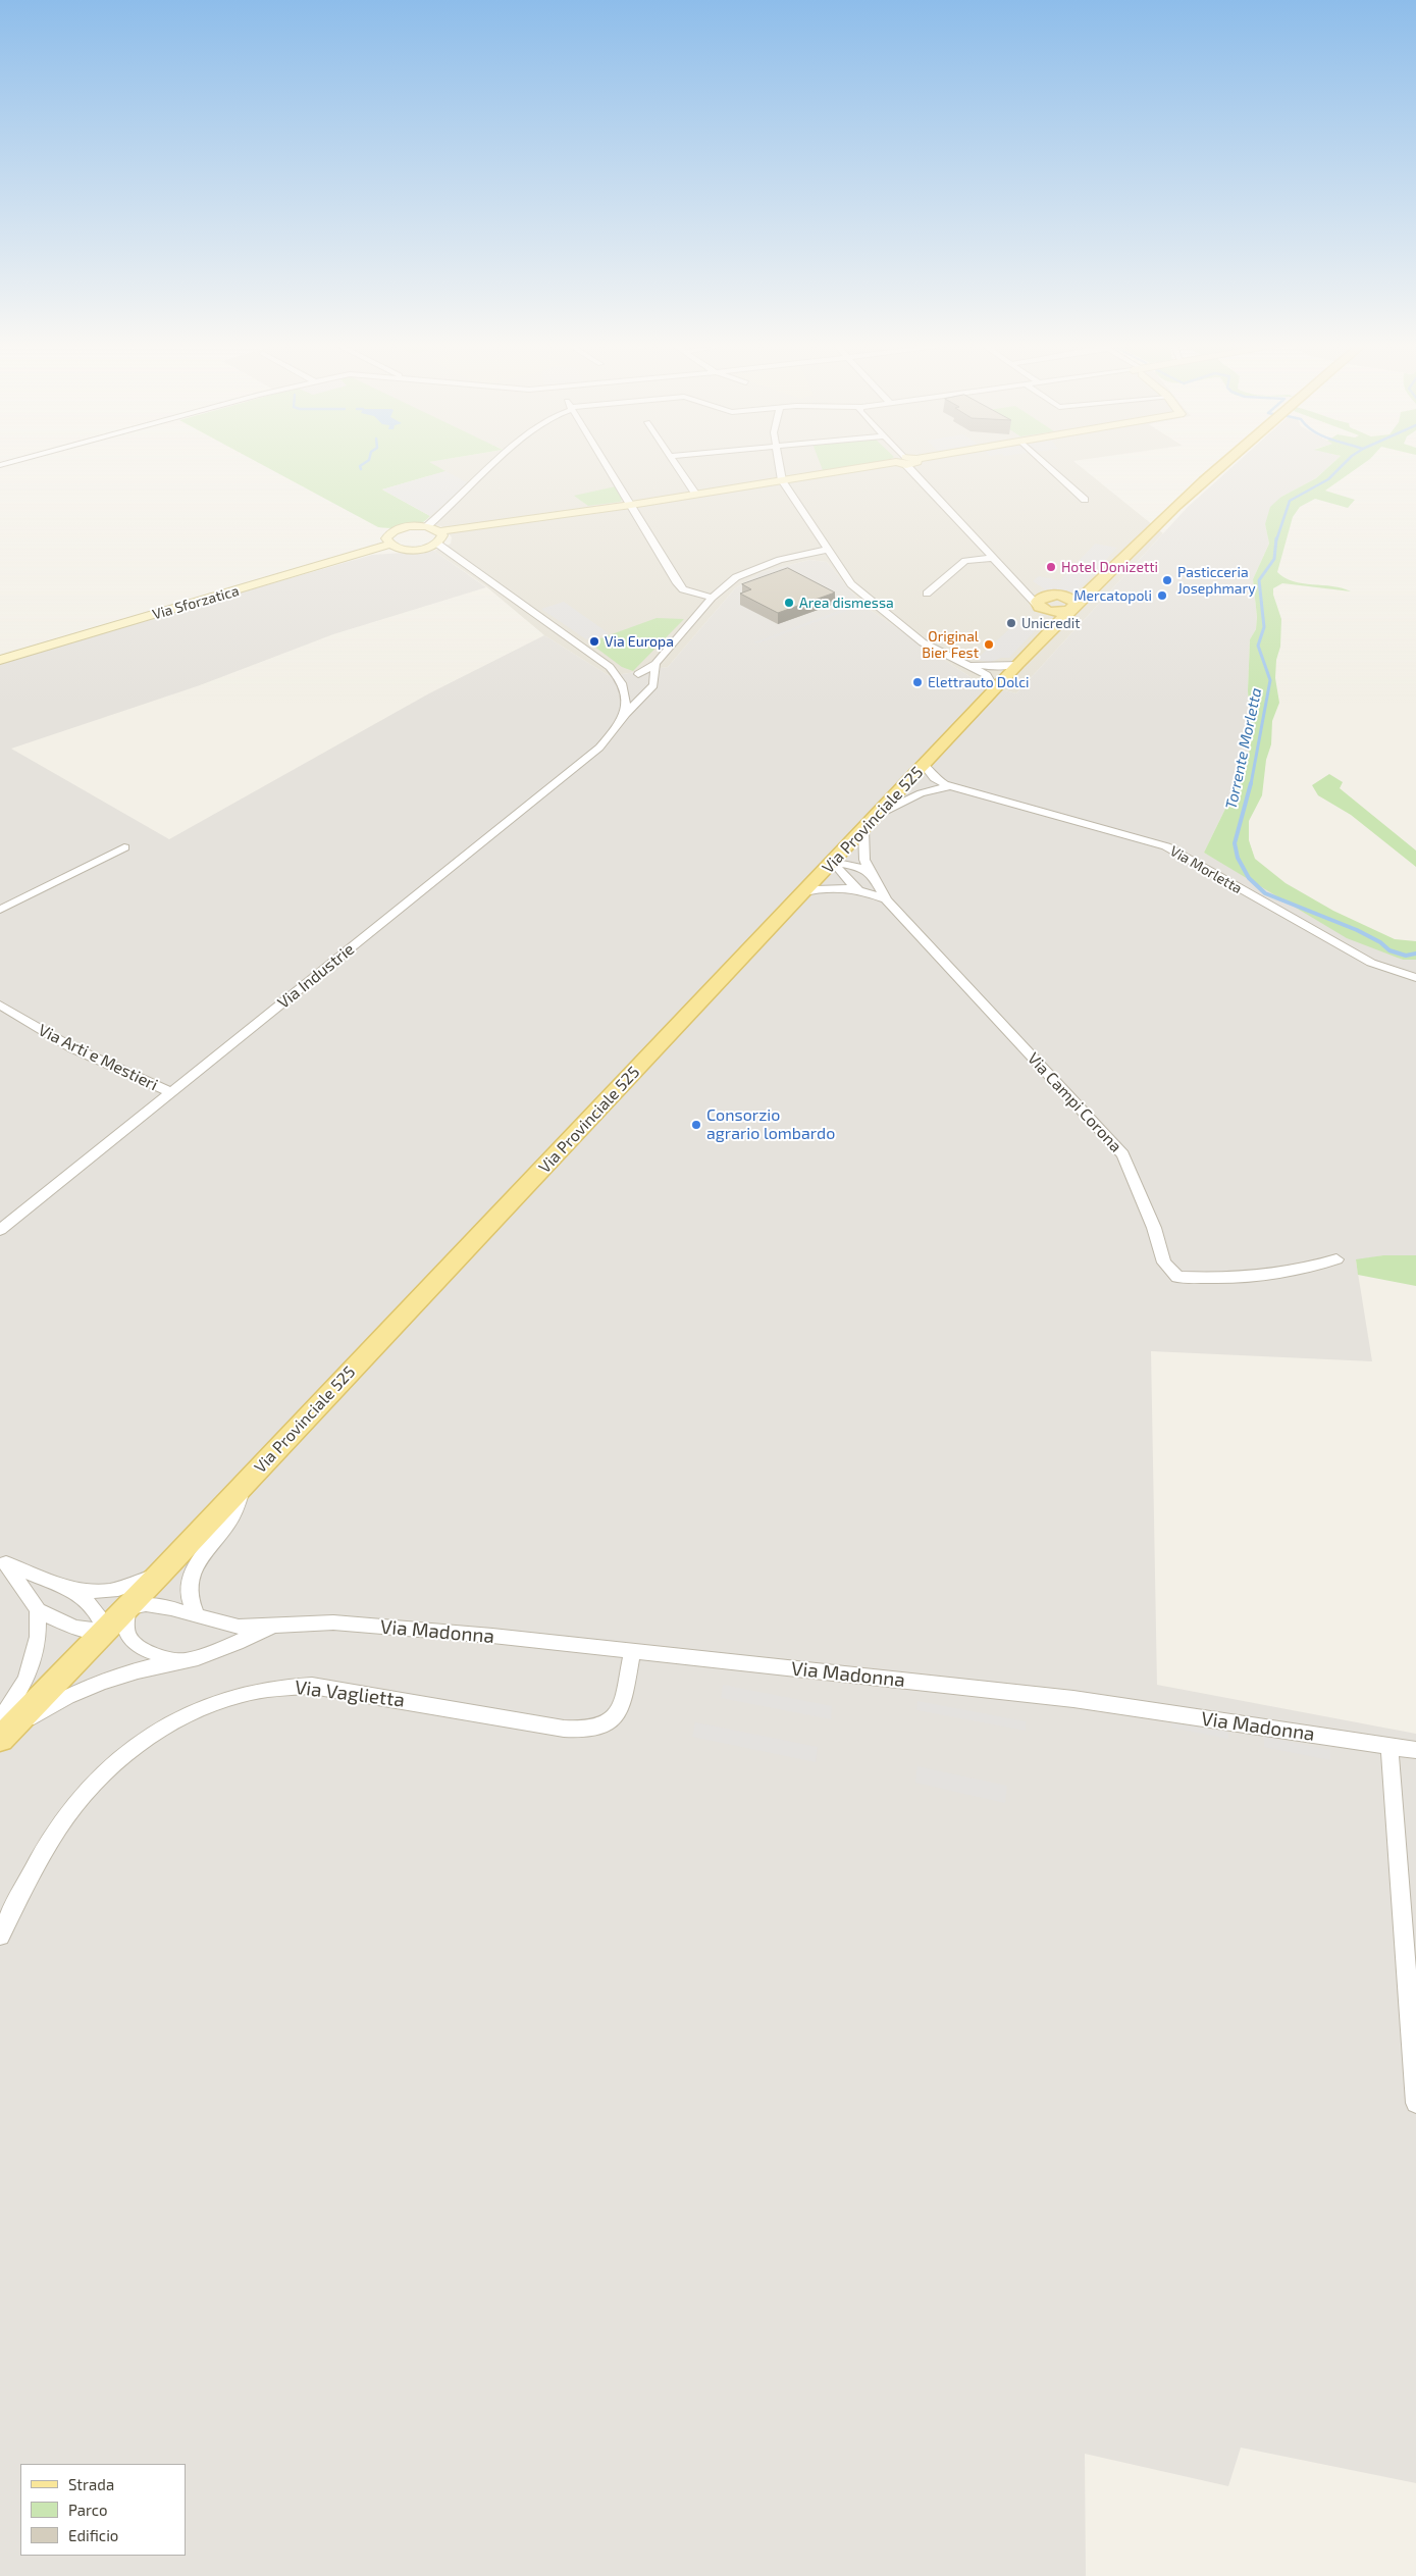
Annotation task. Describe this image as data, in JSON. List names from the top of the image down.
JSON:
{
  "streets": {
    "main road": ["Via Provinciale 525"],
    "street": [
      "Via Sforzatica",
      "Via Morletta",
      "Via Industrie",
      "Via Arti e Mestieri",
      "Via Campi Corona",
      "Via Madonna",
      "Via Vaglietta"
    ]
  },
  "crossings": [
    ["Via Provinciale 525", "Via Morletta"],
    ["Via Provinciale 525", "Via Campi Corona"],
    ["Via Provinciale 525", "Via Madonna"],
    ["Via Morletta", "Via Campi Corona"],
    ["Via Industrie", "Via Arti e Mestieri"],
    ["Via Madonna", "Via Vaglietta"]
  ],
  "water": ["Torrente Morletta"],
  "places": [
    "Hotel Donizetti",
    "Pasticceria Josephmary",
    "Mercatopoli",
    "Area dismessa",
    "Unicredit",
    "Via Europa",
    "Original Bier Fest",
    "Elettrauto Dolci",
    "Consorzio agrario lombardo"
  ],
  "legend": ["Strada", "Parco", "Edificio"]
}
